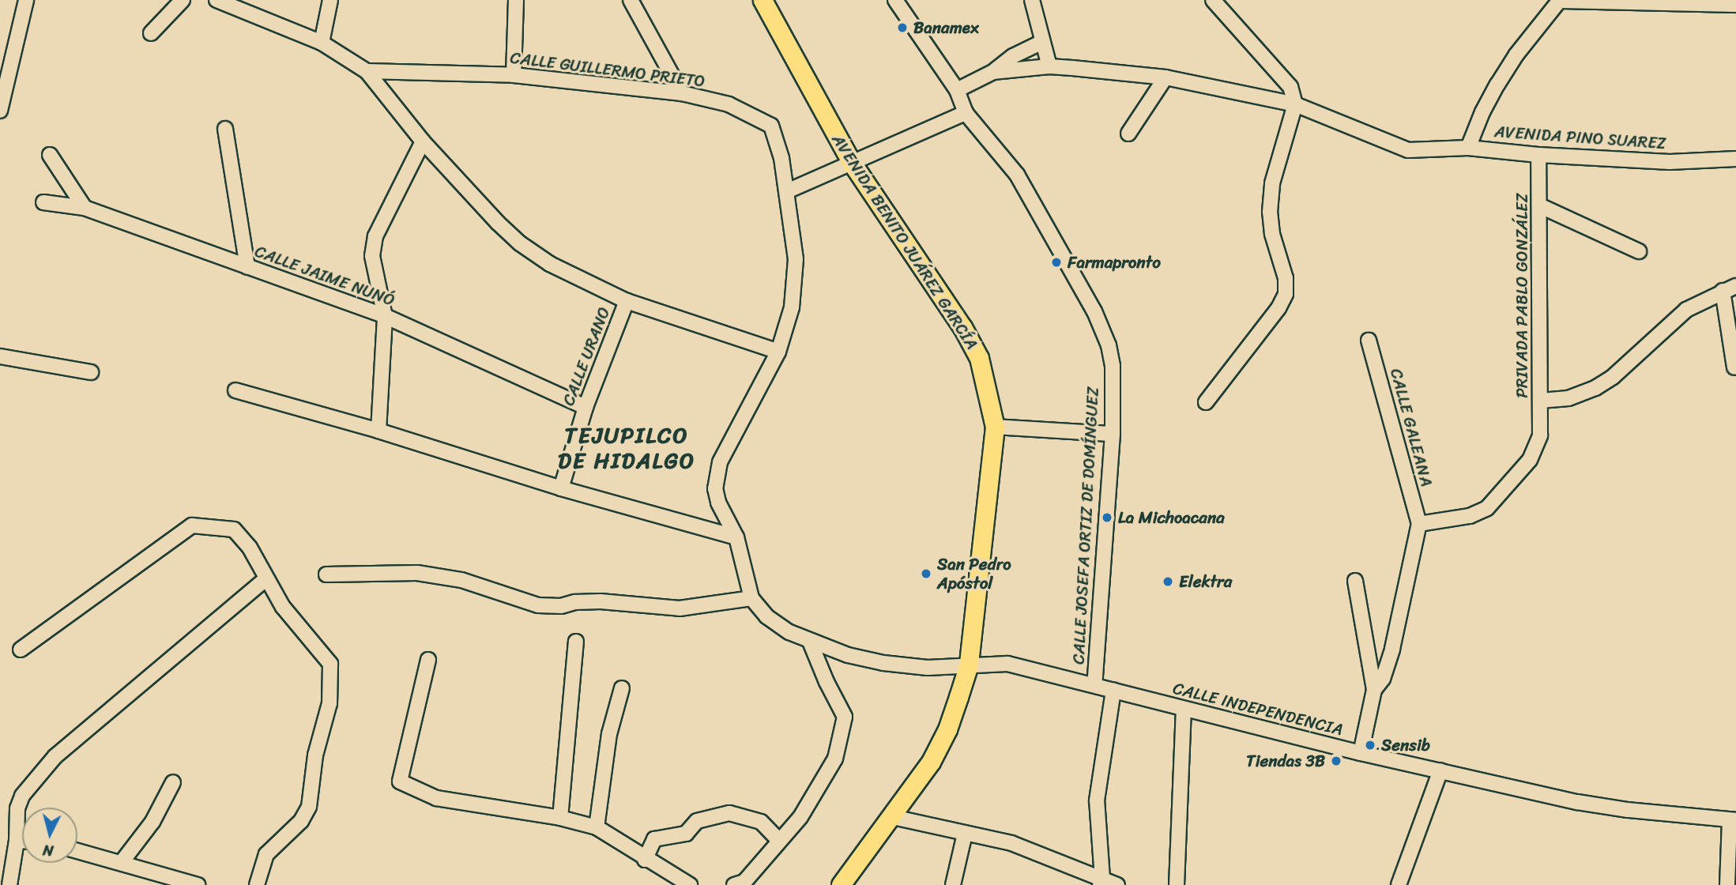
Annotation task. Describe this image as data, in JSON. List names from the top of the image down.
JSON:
{
  "streets": {
    "main road": ["AVENIDA BENITO JUÁREZ GARCÍA"],
    "street": [
      "CALLE GUILLERMO PRIETO",
      "AVENIDA PINO SUAREZ",
      "CALLE JAIME NUNÓ",
      "PRIVADA PABLO GONZÁLEZ",
      "CALLE URANO",
      "CALLE GALEANA",
      "CALLE JOSEFA ORTIZ DE DOMÍNGUEZ",
      "CALLE INDEPENDENCIA"
    ]
  },
  "crossings": [
    ["CALLE GUILLERMO PRIETO", "CALLE INDEPENDENCIA"],
    ["AVENIDA PINO SUAREZ", "PRIVADA PABLO GONZÁLEZ"],
    ["AVENIDA BENITO JUÁREZ GARCÍA", "CALLE INDEPENDENCIA"],
    ["CALLE JAIME NUNÓ", "CALLE URANO"],
    ["PRIVADA PABLO GONZÁLEZ", "CALLE GALEANA"],
    ["CALLE JOSEFA ORTIZ DE DOMÍNGUEZ", "CALLE INDEPENDENCIA"]
  ],
  "districts": ["TEJUPILCO DE HIDALGO"],
  "places": [
    "Banamex",
    "Farmapronto",
    "La Michoacana",
    "San Pedro Apóstol",
    "Elektra",
    "Sensib",
    "Tiendas 3B"
  ],
  "north": "bottom"
}
